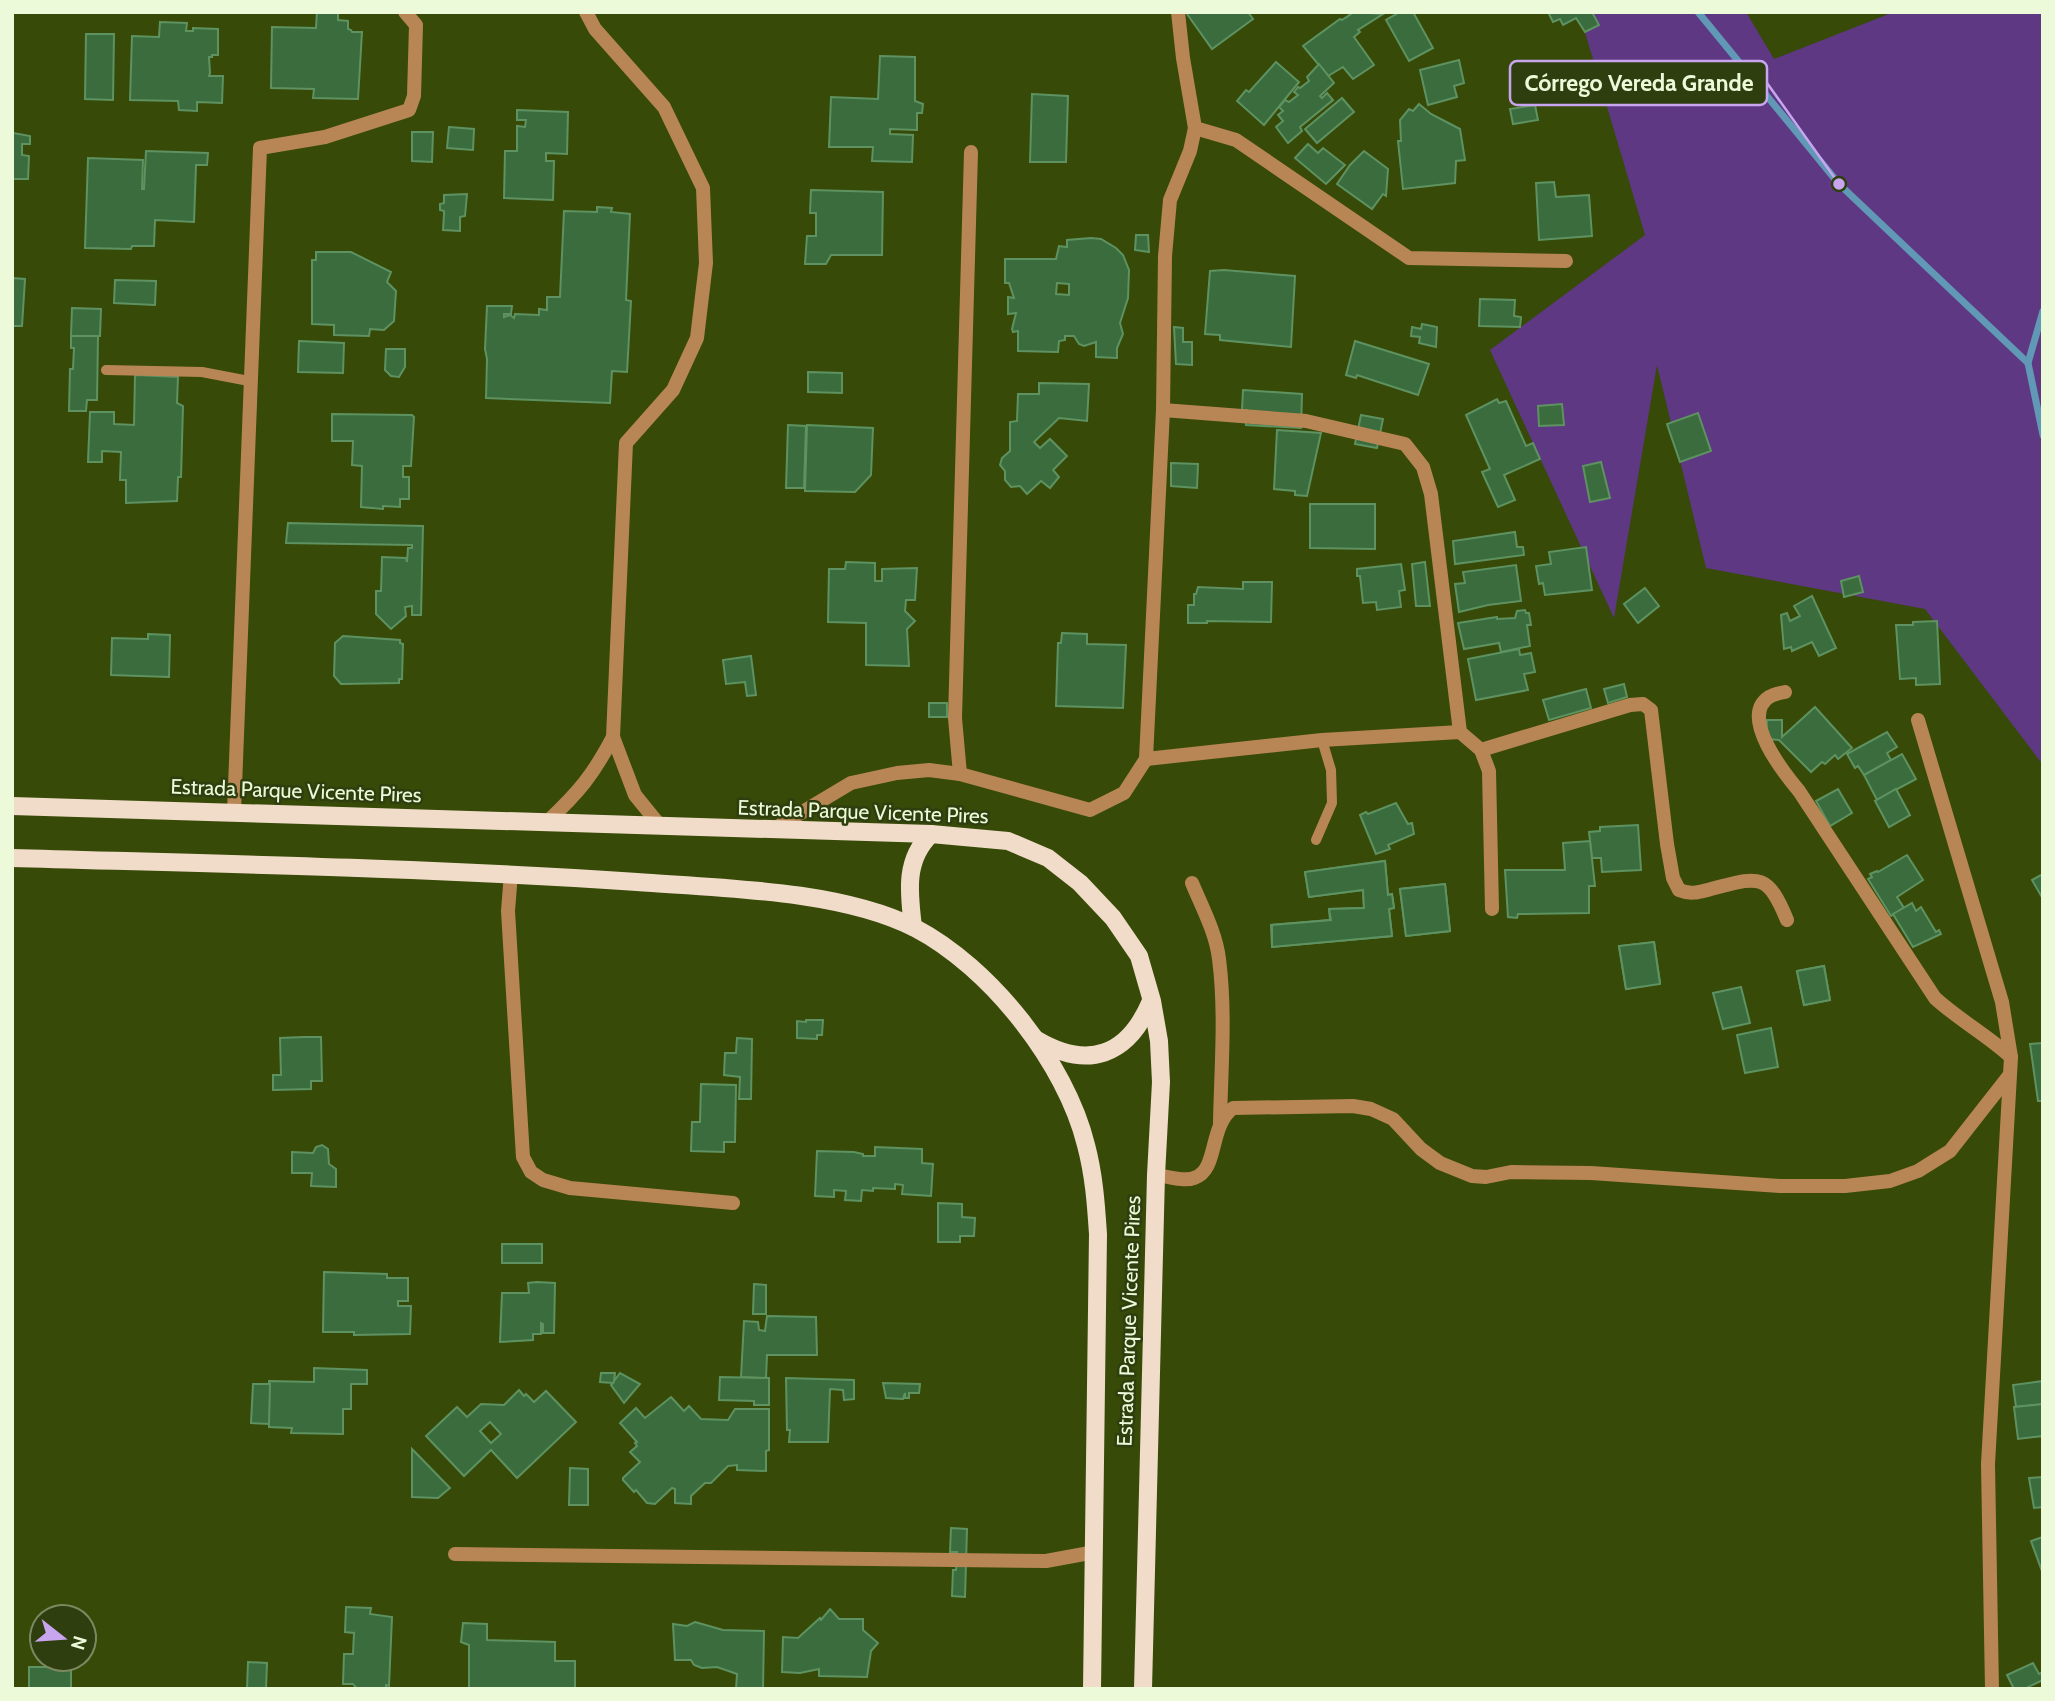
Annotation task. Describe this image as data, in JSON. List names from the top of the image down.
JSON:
{
  "streets": {
    "main road": ["Estrada Parque Vicente Pires"]
  },
  "places": ["Córrego Vereda Grande"],
  "north": "right"
}
